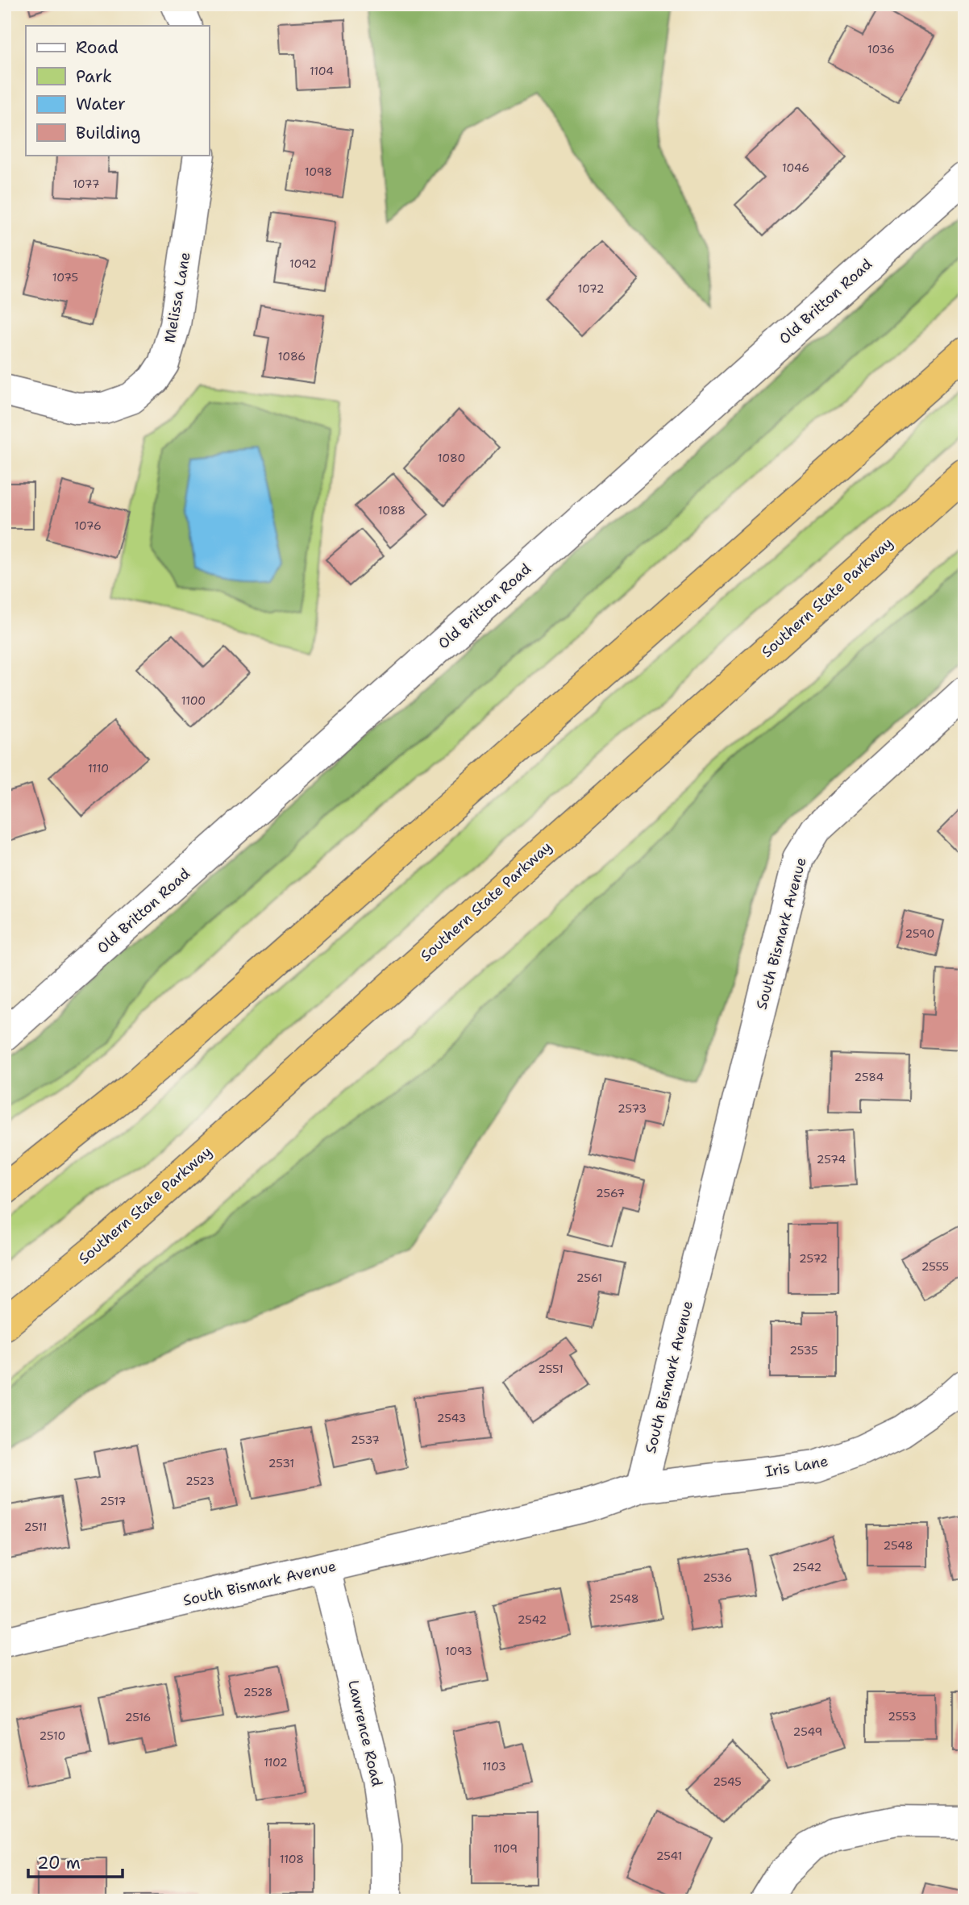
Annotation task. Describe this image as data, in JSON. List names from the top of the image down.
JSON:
{
  "streets": {
    "highway": ["Southern State Parkway"],
    "street": [
      "Melissa Lane",
      "Old Britton Road",
      "South Bismark Avenue",
      "Iris Lane",
      "Lawrence Road"
    ]
  },
  "crossings": [
    ["South Bismark Avenue", "Iris Lane"],
    ["South Bismark Avenue", "Lawrence Road"]
  ],
  "house_numbers": [
    "1036",
    "1104",
    "1046",
    "1098",
    "1077",
    "1092",
    "1075",
    "1072",
    "1086",
    "1080",
    "1088",
    "1076",
    "1100",
    "1110",
    "2590",
    "2584",
    "2573",
    "2574",
    "2567",
    "2572",
    "2555",
    "2561",
    "2535",
    "2551",
    "2543",
    "2537",
    "2531",
    "2523",
    "2517",
    "2511",
    "2548",
    "2542",
    "2536",
    "2548",
    "2542",
    "1093",
    "2528",
    "2553",
    "2516",
    "2549",
    "2510",
    "1102",
    "1103",
    "2545",
    "1109",
    "2541",
    "1108"
  ],
  "legend": [
    "Road",
    "Park",
    "Water",
    "Building"
  ],
  "scale_bar": "20 m"
}
